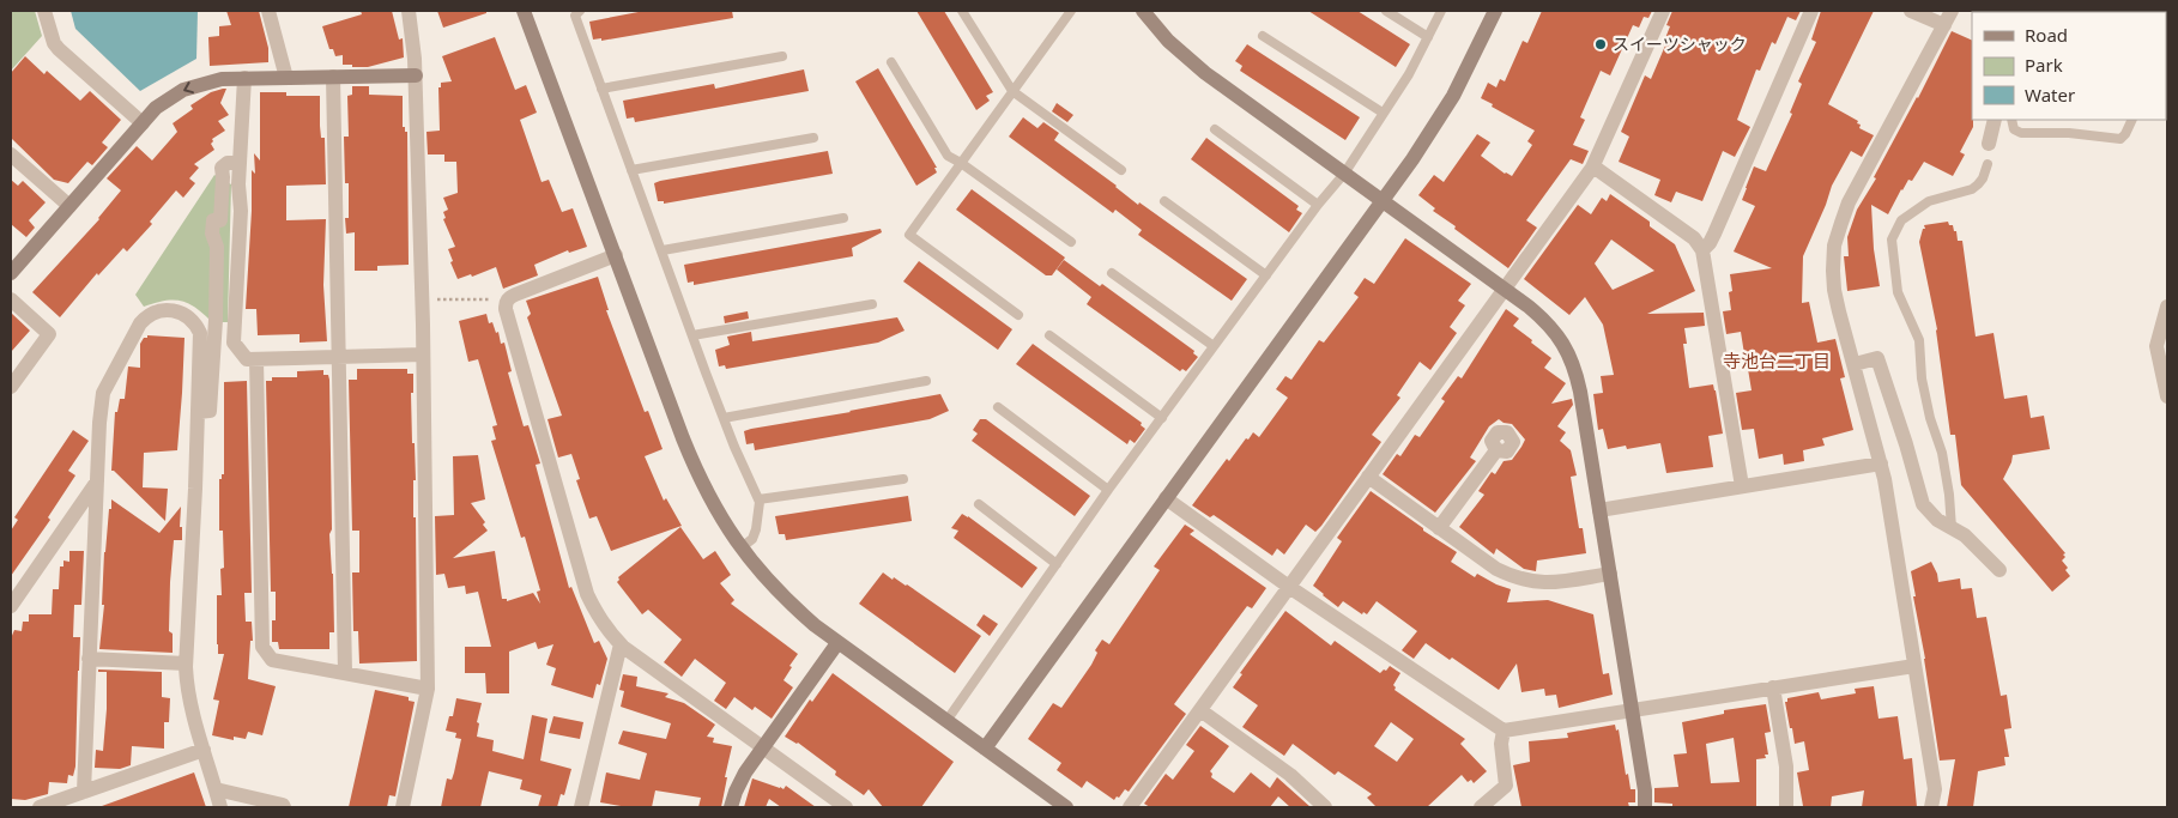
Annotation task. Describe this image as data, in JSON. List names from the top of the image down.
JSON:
{
  "districts": ["寺池台二丁目"],
  "places": ["スイーツシャック"],
  "legend": ["Road", "Park", "Water"]
}
